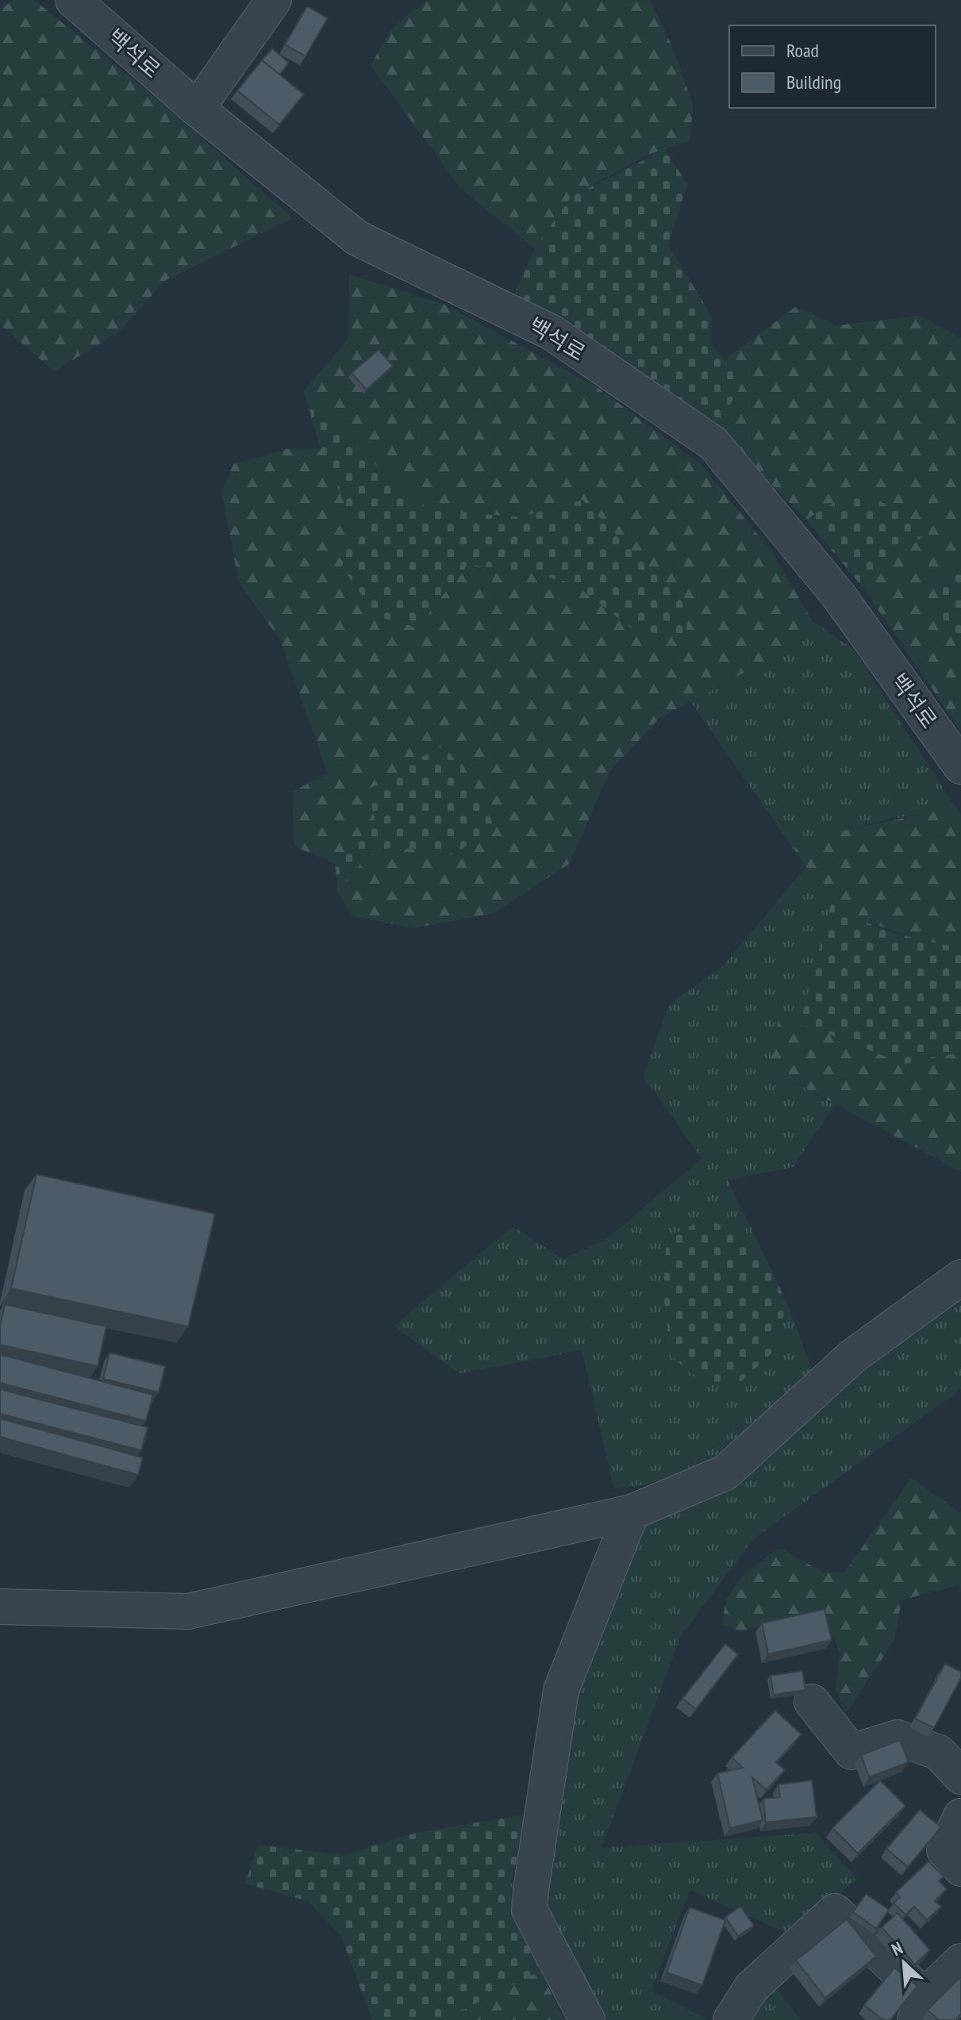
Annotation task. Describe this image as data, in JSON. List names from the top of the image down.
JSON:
{
  "streets": {
    "street": ["백석로"]
  },
  "legend": ["Road", "Building"],
  "north": "top left"
}
